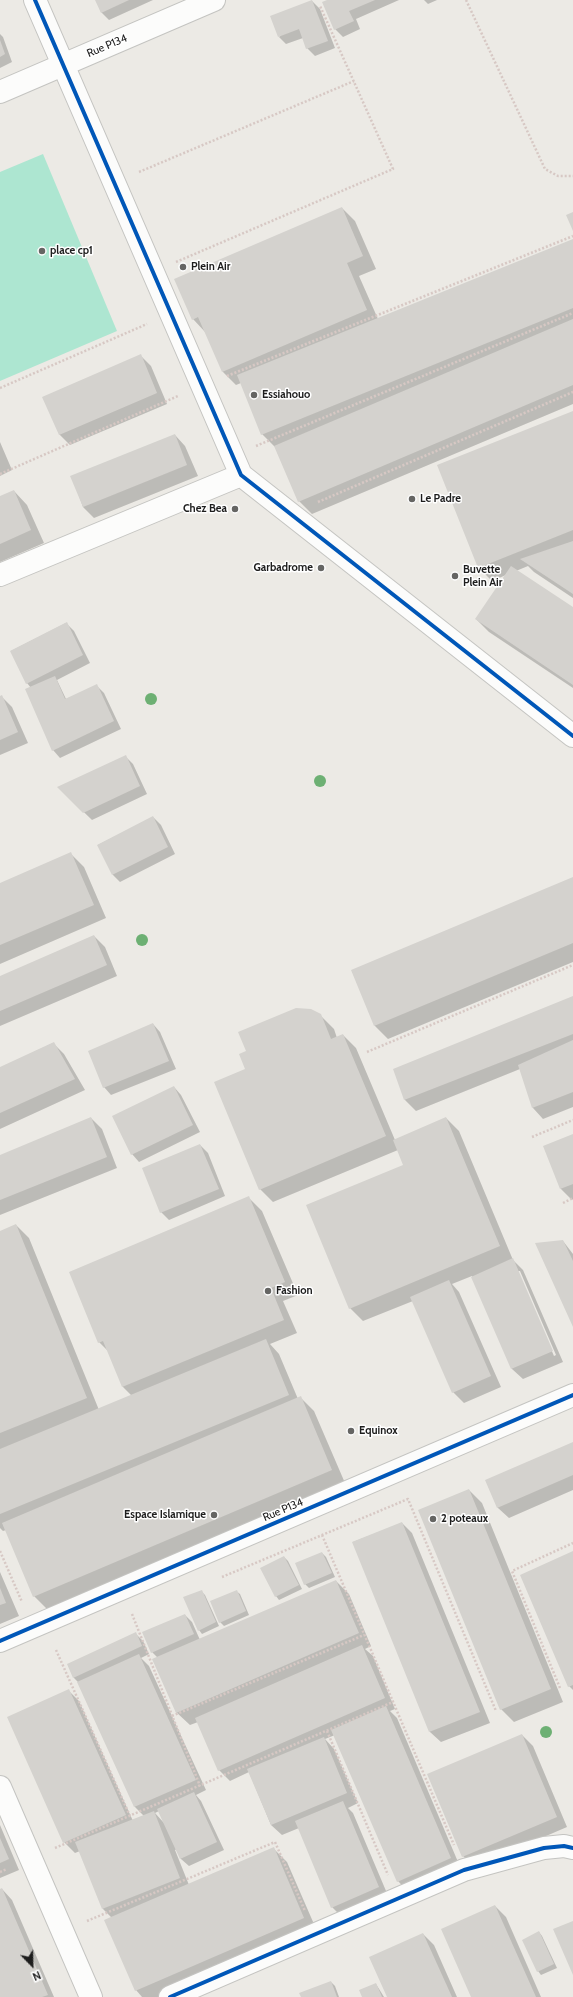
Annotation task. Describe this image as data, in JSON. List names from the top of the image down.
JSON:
{
  "streets": {
    "street": ["Rue P134"]
  },
  "places": [
    "place cp1",
    "Plein Air",
    "Essiahouo",
    "Le Padre",
    "Chez Bea",
    "Garbadrome",
    "Buvette Plein Air",
    "Fashion",
    "Equinox",
    "Espace Islamique",
    "2 poteaux"
  ],
  "north": "bottom right"
}
